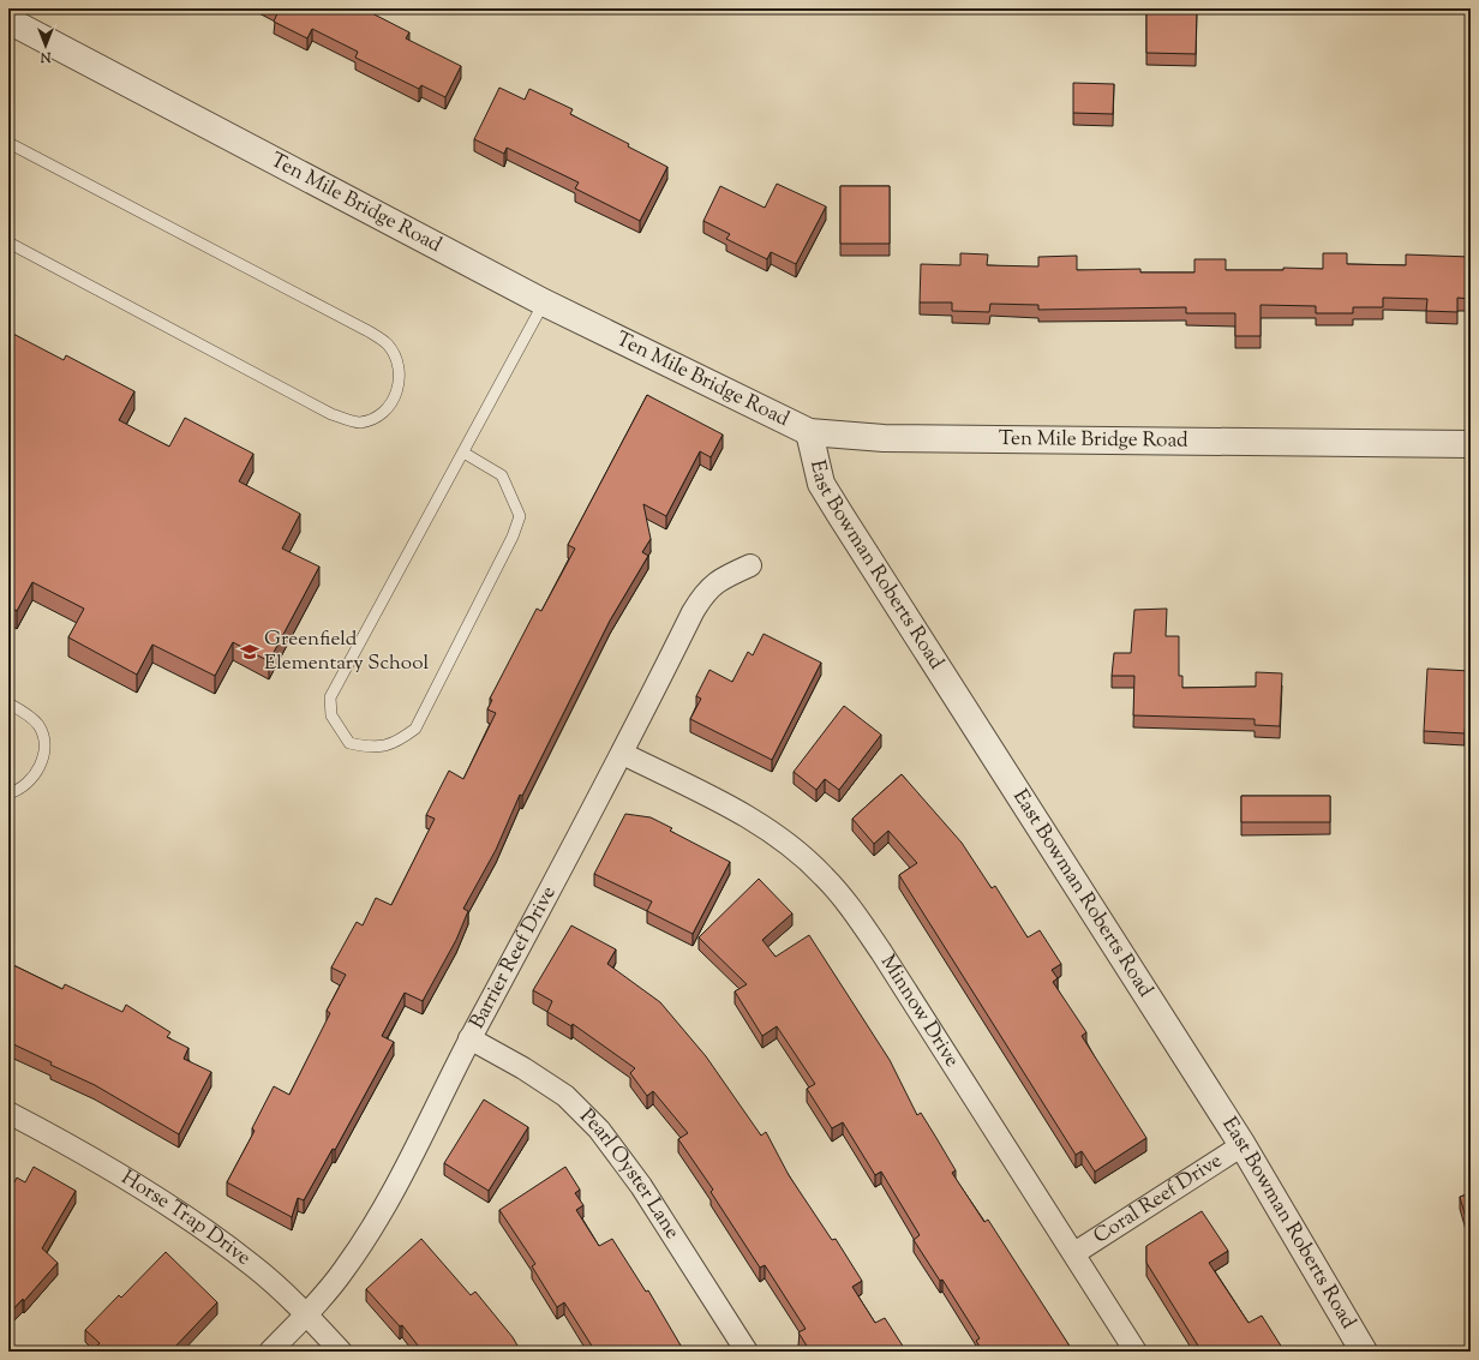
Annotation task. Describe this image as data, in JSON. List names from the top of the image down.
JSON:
{
  "streets": {
    "street": [
      "Ten Mile Bridge Road",
      "East Bowman Roberts Road",
      "Barrier Reef Drive",
      "Minnow Drive",
      "Pearl Oyster Lane",
      "Coral Reef Drive",
      "Horse Trap Drive"
    ]
  },
  "crossings": [
    ["Ten Mile Bridge Road", "East Bowman Roberts Road"],
    ["East Bowman Roberts Road", "Coral Reef Drive"],
    ["Barrier Reef Drive", "Minnow Drive"],
    ["Barrier Reef Drive", "Pearl Oyster Lane"],
    ["Barrier Reef Drive", "Horse Trap Drive"],
    ["Minnow Drive", "Coral Reef Drive"]
  ],
  "places": {
    "school or university": ["Greenfield Elementary School"]
  },
  "north": "bottom"
}
